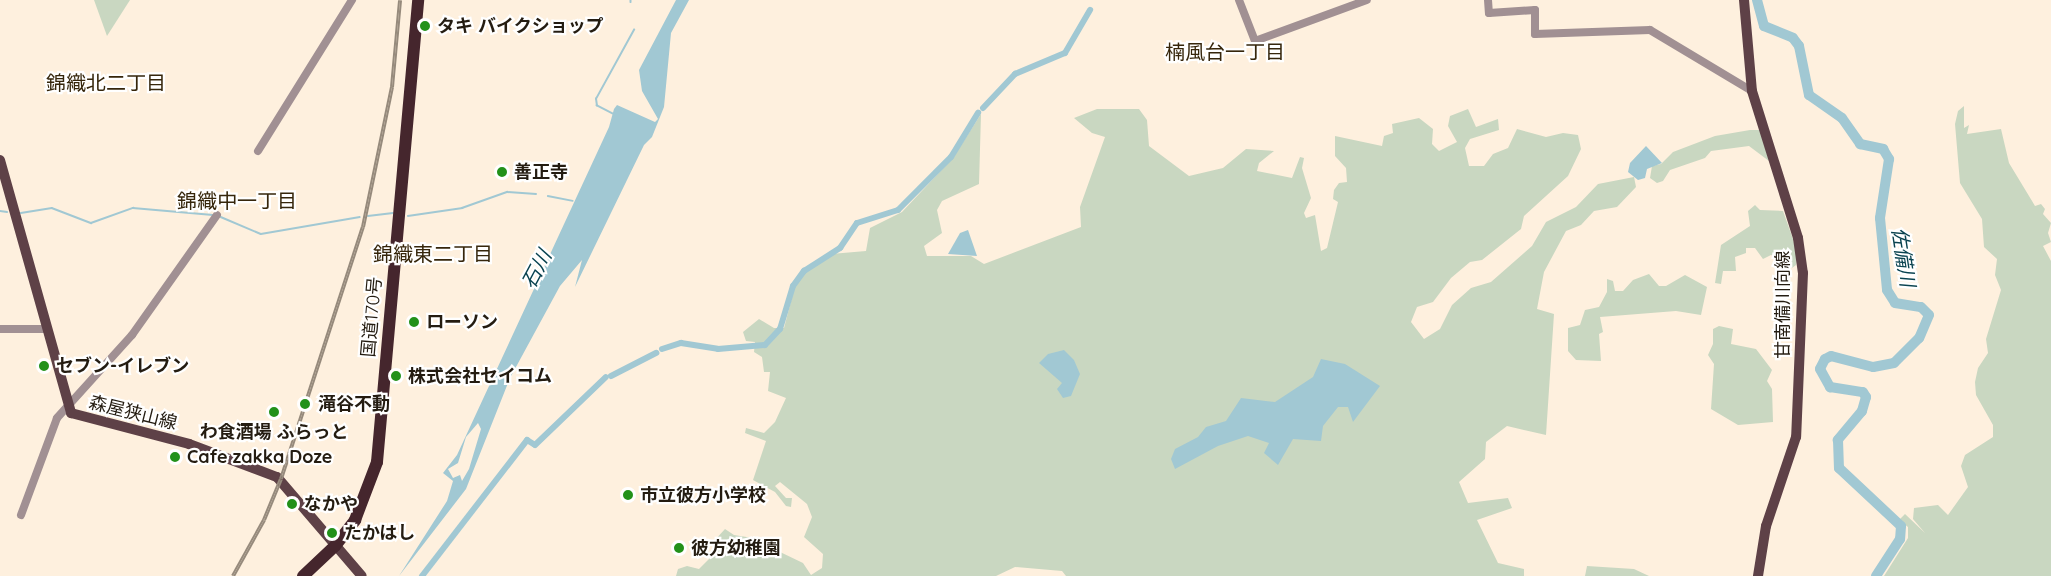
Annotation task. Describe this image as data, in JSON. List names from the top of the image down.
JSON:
{
  "streets": {
    "highway": ["国道170号"],
    "main road": ["甘南備川向線", "森屋狭山線"]
  },
  "crossings": [
    ["国道170号", "森屋狭山線"]
  ],
  "districts": [
    "楠風台一丁目",
    "錦織北二丁目",
    "錦織中一丁目",
    "錦織東二丁目"
  ],
  "water": ["佐備川", "石川"],
  "places": [
    "タキ バイクショップ",
    "善正寺",
    "ローソン",
    "セブン-イレブン",
    "株式会社セイコム",
    "滝谷不動",
    "わ食酒場 ふらっと",
    "Cafe zakka Doze",
    "市立彼方小学校",
    "なかや",
    "たかはし",
    "彼方幼稚園"
  ]
}
